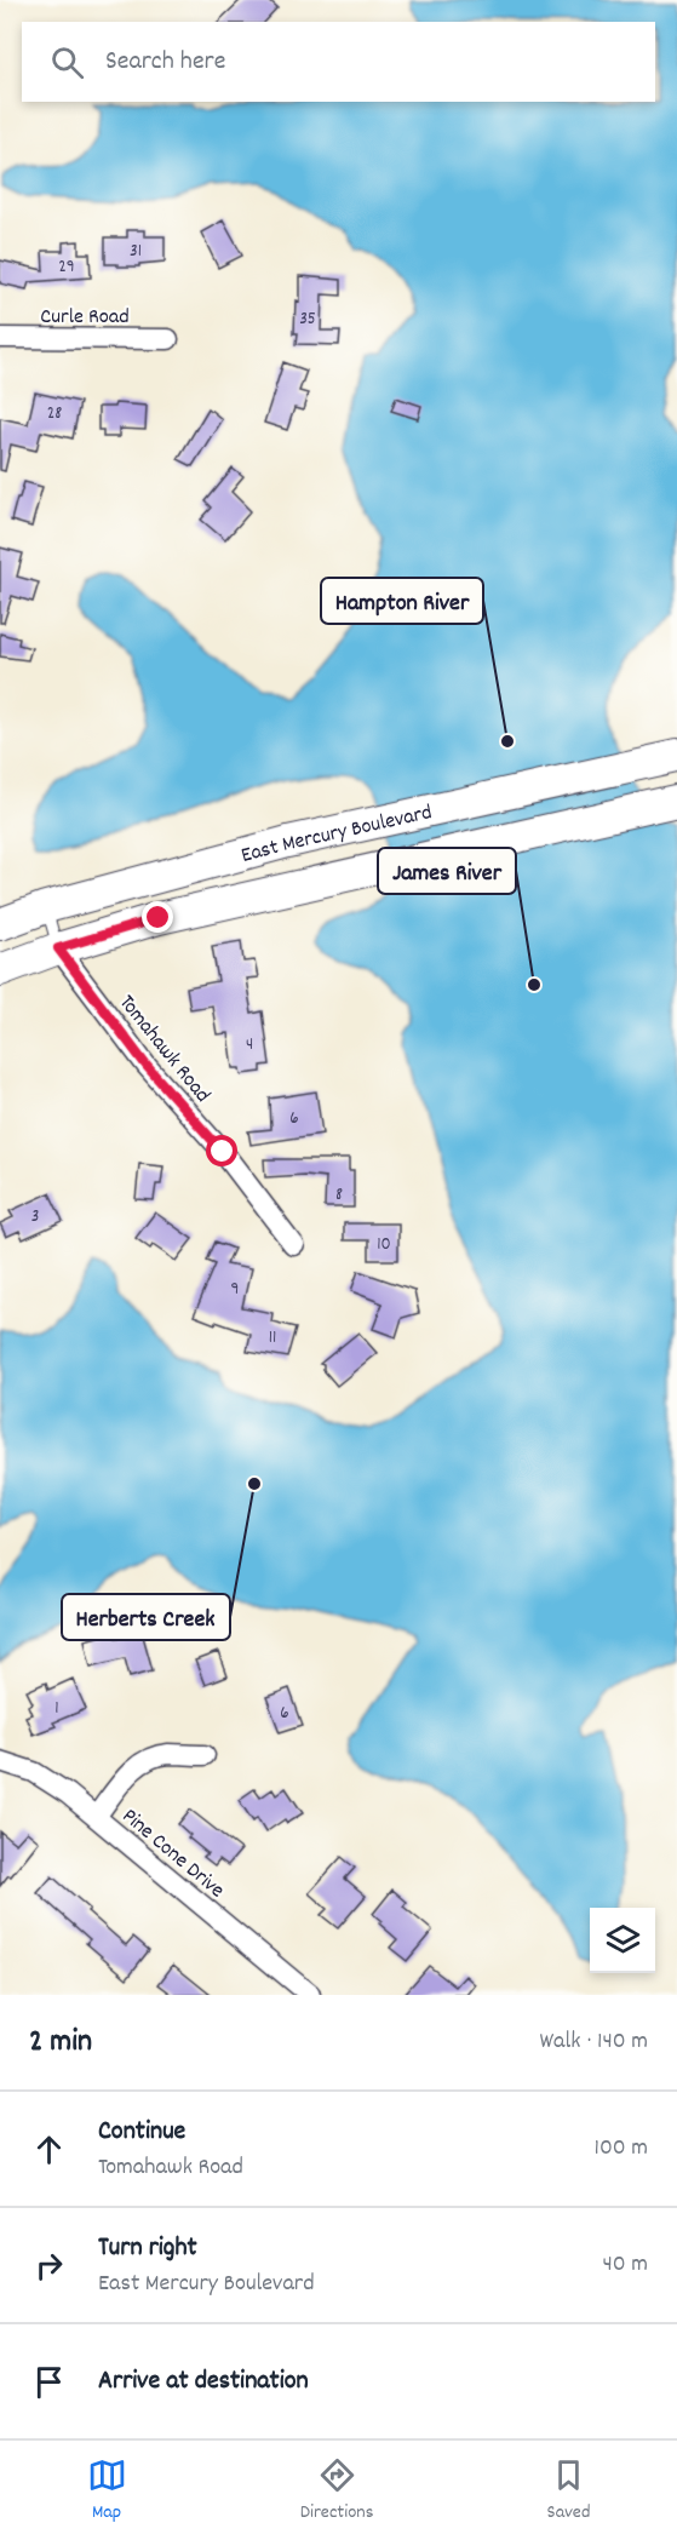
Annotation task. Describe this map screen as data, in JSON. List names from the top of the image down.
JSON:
{
  "streets": {
    "main road": ["East Mercury Boulevard"],
    "street": ["Curle Road", "Tomahawk Road", "Pine Cone Drive"]
  },
  "crossings": [
    ["East Mercury Boulevard", "Tomahawk Road"]
  ],
  "places": ["Hampton River", "James River", "Herberts Creek"],
  "house_numbers": [
    "31",
    "29",
    "35",
    "28",
    "4",
    "6",
    "8",
    "3",
    "10",
    "9",
    "11",
    "1",
    "6"
  ],
  "page": {
    "search": "Search here",
    "heading": ["2 min", "Walk · 140 m"],
    "list": [
      ["Continue", "Tomahawk Road", "100 m"],
      ["Turn right", "East Mercury Boulevard", "40 m"],
      "Arrive at destination"
    ],
    "nav": ["Map", "Directions", "Saved"]
  }
}
